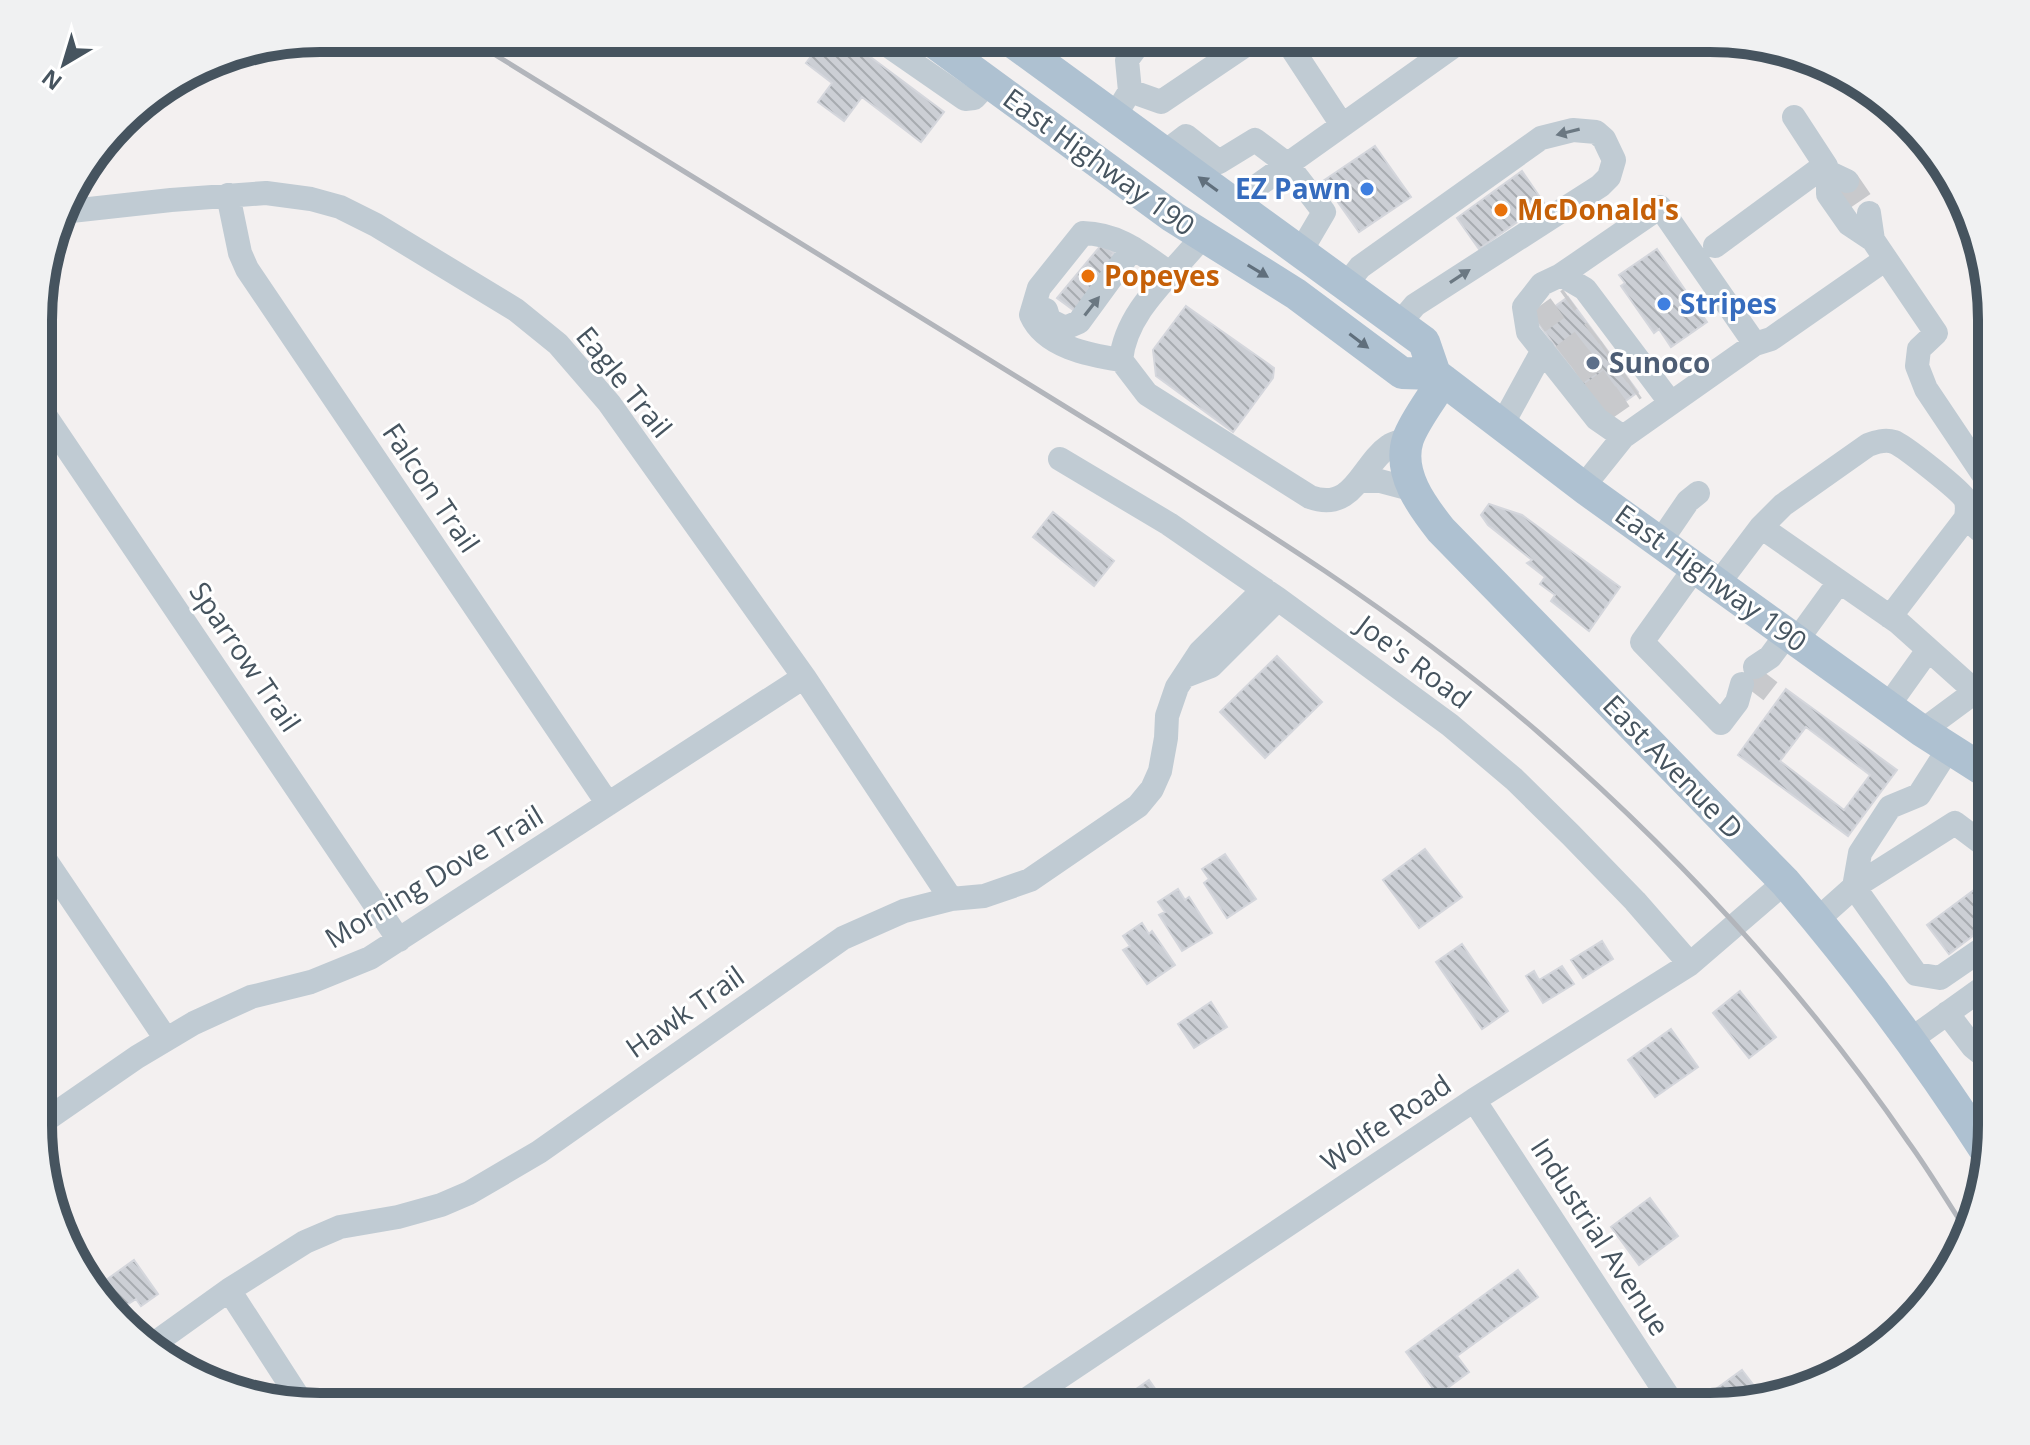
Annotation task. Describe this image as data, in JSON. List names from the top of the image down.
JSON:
{
  "streets": {
    "main road": ["East Highway 190", "East Avenue D"],
    "street": [
      "Eagle Trail",
      "Falcon Trail",
      "Sparrow Trail",
      "Joe's Road",
      "Morning Dove Trail",
      "Hawk Trail",
      "Wolfe Road",
      "Industrial Avenue"
    ]
  },
  "crossings": [
    ["Eagle Trail", "Falcon Trail"],
    ["Eagle Trail", "Morning Dove Trail"],
    ["Eagle Trail", "Hawk Trail"],
    ["Falcon Trail", "Morning Dove Trail"],
    ["Sparrow Trail", "Morning Dove Trail"],
    ["Joe's Road", "Hawk Trail"],
    ["Joe's Road", "Wolfe Road"],
    ["East Avenue D", "Wolfe Road"],
    ["Wolfe Road", "Industrial Avenue"]
  ],
  "places": [
    "EZ Pawn",
    "McDonald's",
    "Popeyes",
    "Stripes",
    "Sunoco"
  ],
  "north": "bottom left"
}
